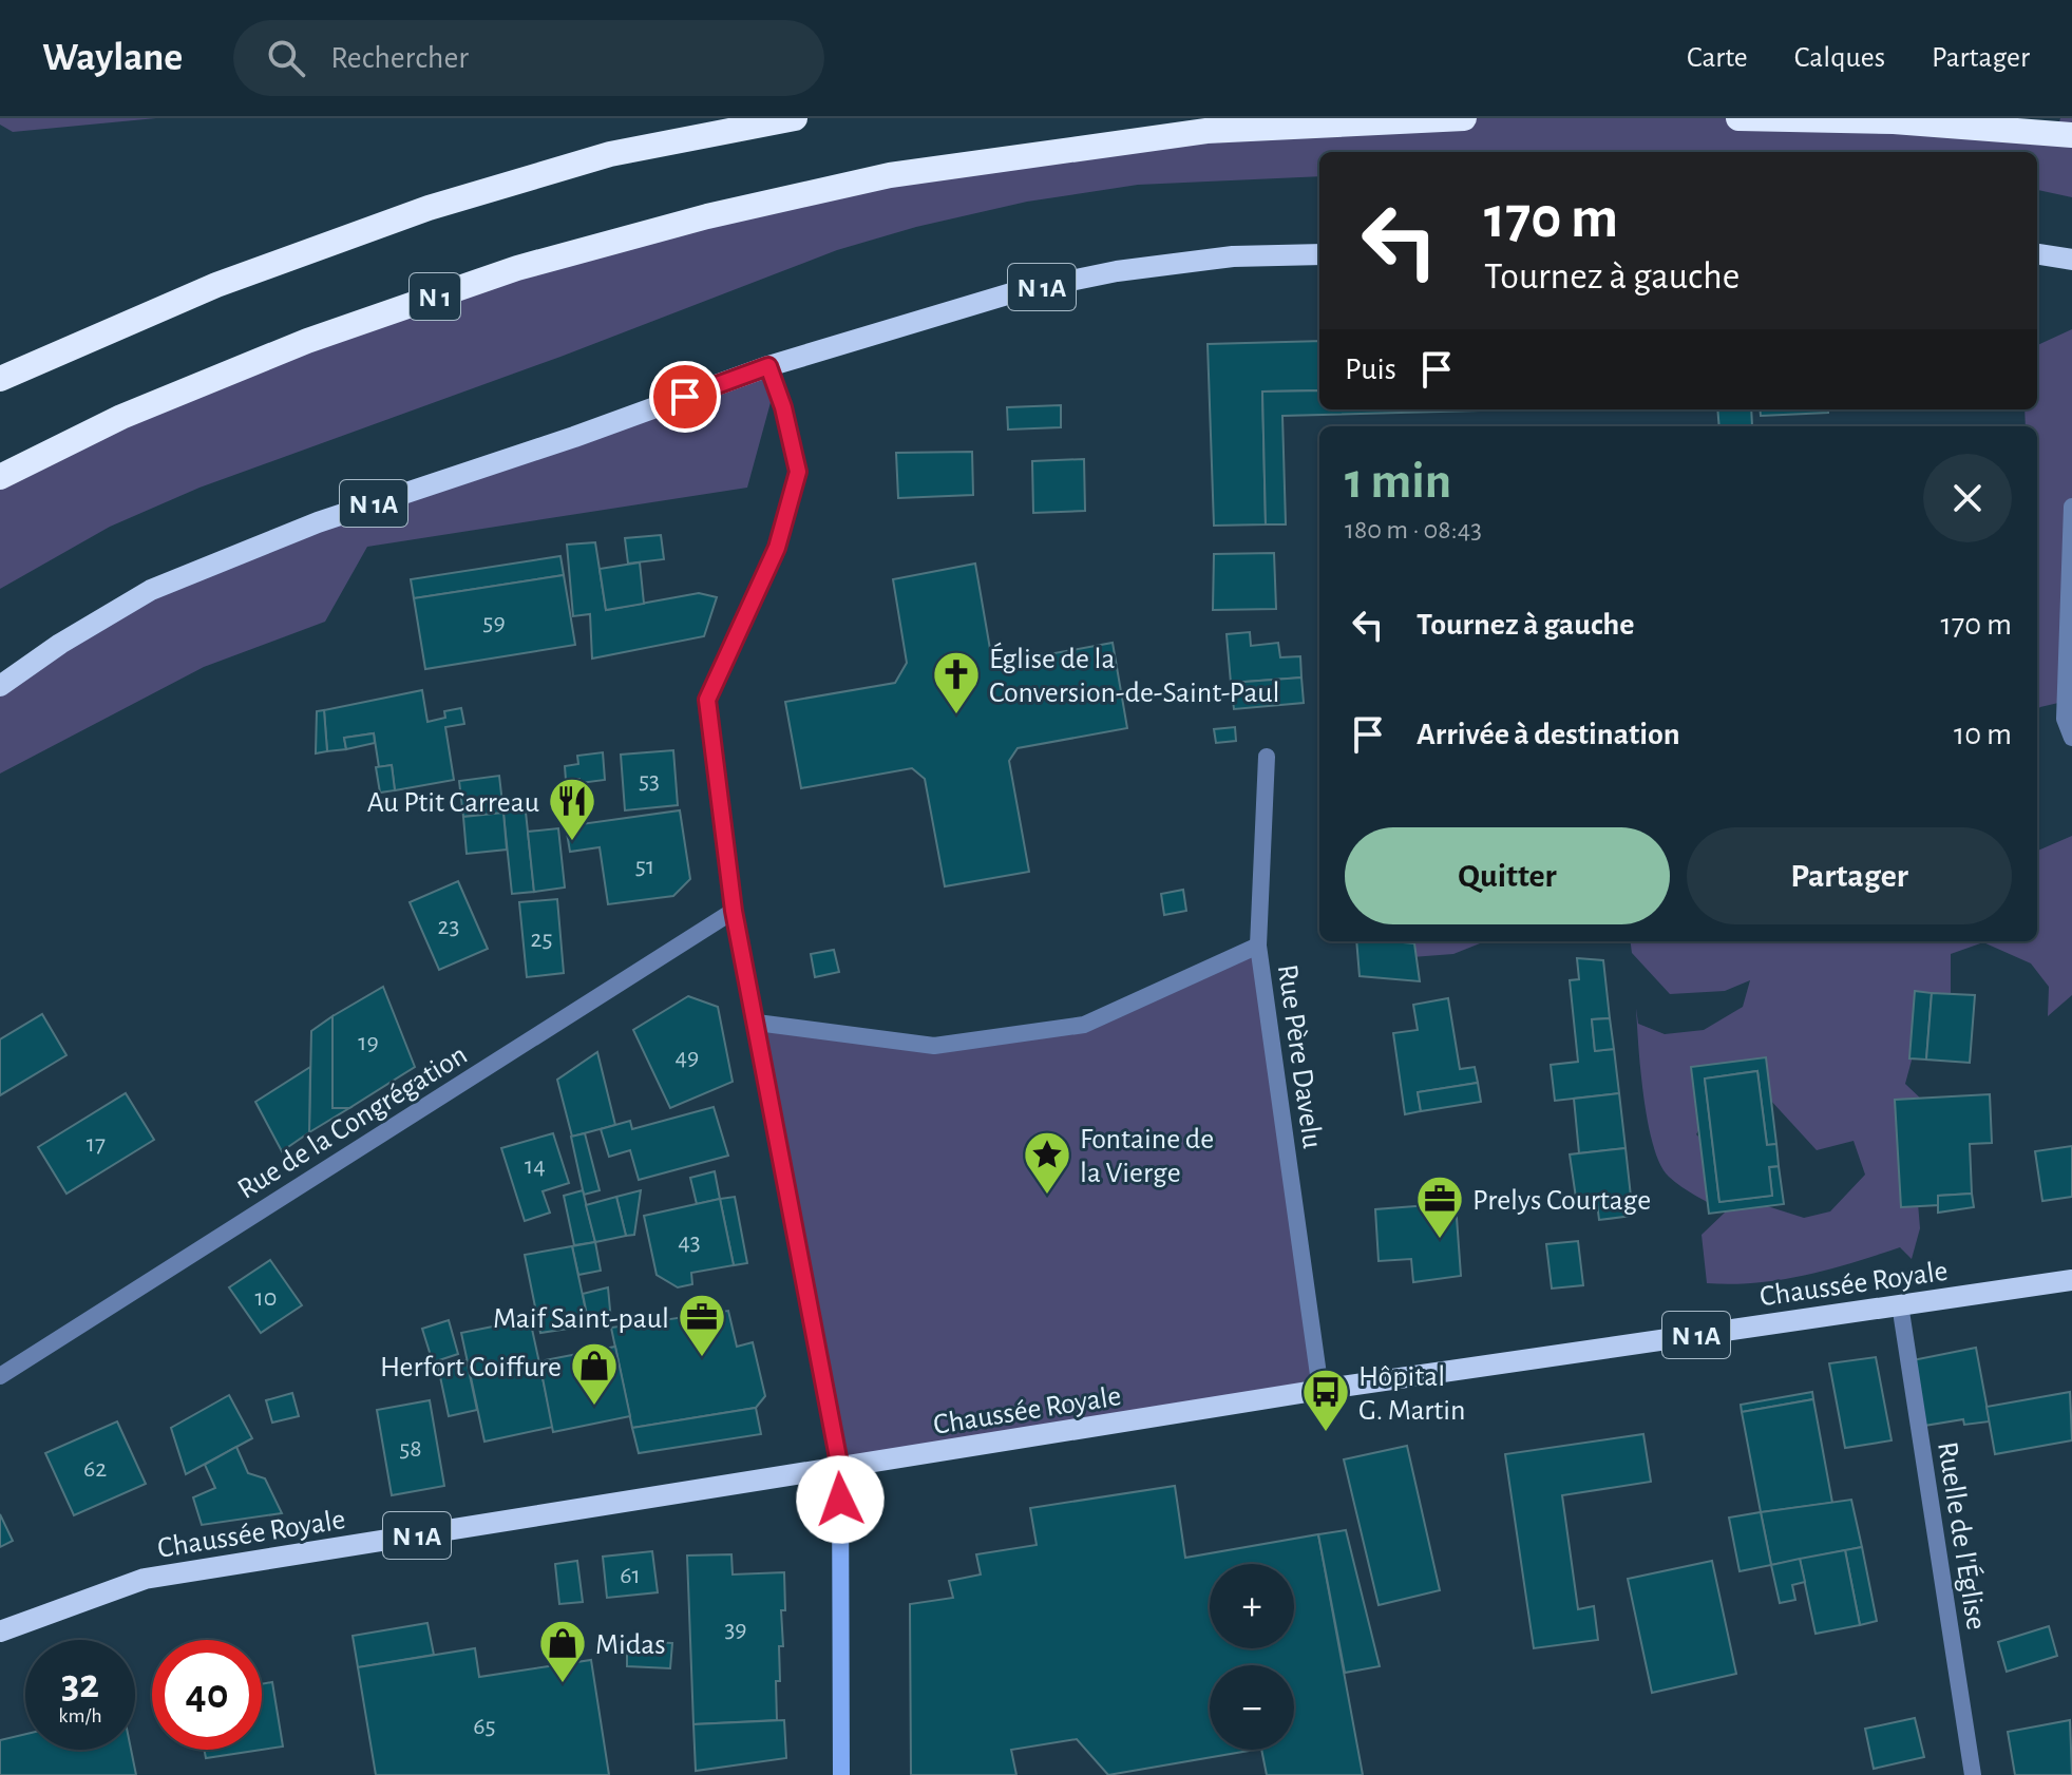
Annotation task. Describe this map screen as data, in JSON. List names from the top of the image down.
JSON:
{
  "streets": {
    "highway": ["N 1"],
    "main road": ["N 1A", "Chaussée Royale"],
    "street": ["Rue Père Davelu", "Rue de la Congrégation", "Ruelle de l'Église"]
  },
  "crossings": [
    ["Rue Père Davelu", "Chaussée Royale"],
    ["Chaussée Royale", "Ruelle de l'Église"]
  ],
  "places": {
    "church": ["Église de la Conversion-de-Saint-Paul"],
    "restaurant": ["Au Ptit Carreau"],
    "place": ["Fontaine de la Vierge"],
    "office": ["Prelys Courtage", "Maif Saint-paul"],
    "shop": ["Herfort Coiffure", "Midas"],
    "bus stop": ["Hôpital G. Martin"]
  },
  "house_numbers": [
    "59",
    "53",
    "51",
    "23",
    "25",
    "19",
    "49",
    "17",
    "14",
    "43",
    "10",
    "58",
    "62",
    "61",
    "39",
    "65"
  ],
  "page": {
    "header": "Waylane",
    "search": "Rechercher",
    "nav": ["Carte", "Calques", "Partager"],
    "turn": ["170 m", "Tournez à gauche"],
    "then": "Puis",
    "heading": ["1 min", "180 m · 08:43"],
    "list": [
      {
        "name": "Tournez à gauche",
        "value": "170 m"
      },
      {
        "name": "Arrivée à destination",
        "value": "10 m"
      }
    ],
    "buttons": ["Quitter", "Partager"],
    "map_buttons": ["+", "−"],
    "speed": "32 km/h",
    "limit": "40"
  }
}
